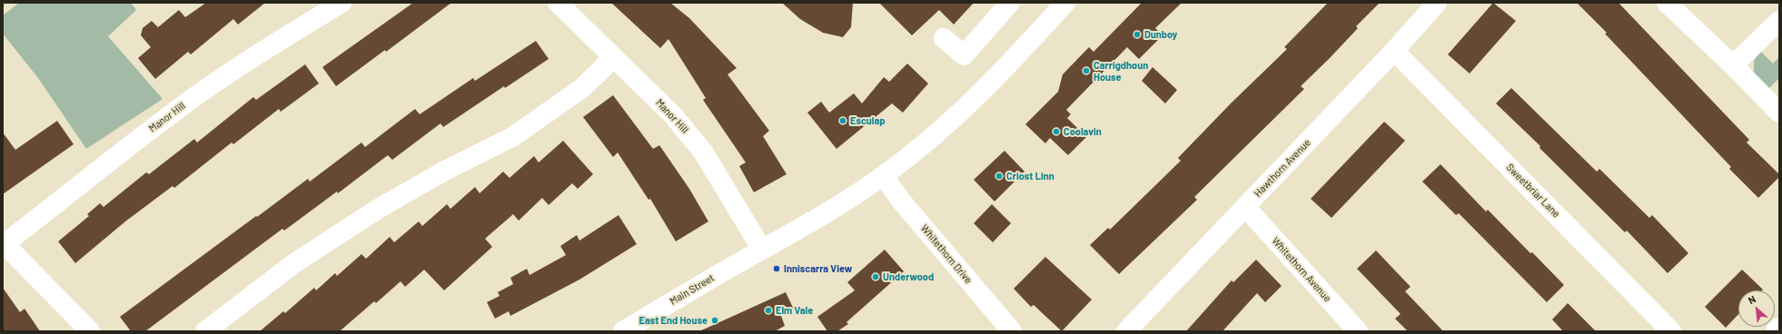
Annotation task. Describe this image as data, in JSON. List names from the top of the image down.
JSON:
{
  "streets": {
    "street": [
      "Manor Hill",
      "Hawthorn Avenue",
      "Sweetbriar Lane",
      "Whitethorn Drive",
      "Whitethorn Avenue",
      "Main Street"
    ]
  },
  "crossings": [
    ["Manor Hill", "Main Street"],
    ["Hawthorn Avenue", "Sweetbriar Lane"],
    ["Hawthorn Avenue", "Whitethorn Avenue"],
    ["Whitethorn Drive", "Main Street"]
  ],
  "places": [
    "Dunboy",
    "Carrigdhoun House",
    "Esculap",
    "Coolavin",
    "Criost Linn",
    "Inniscarra View",
    "Underwood",
    "Elm Vale",
    "East End House"
  ],
  "north": "top left"
}
